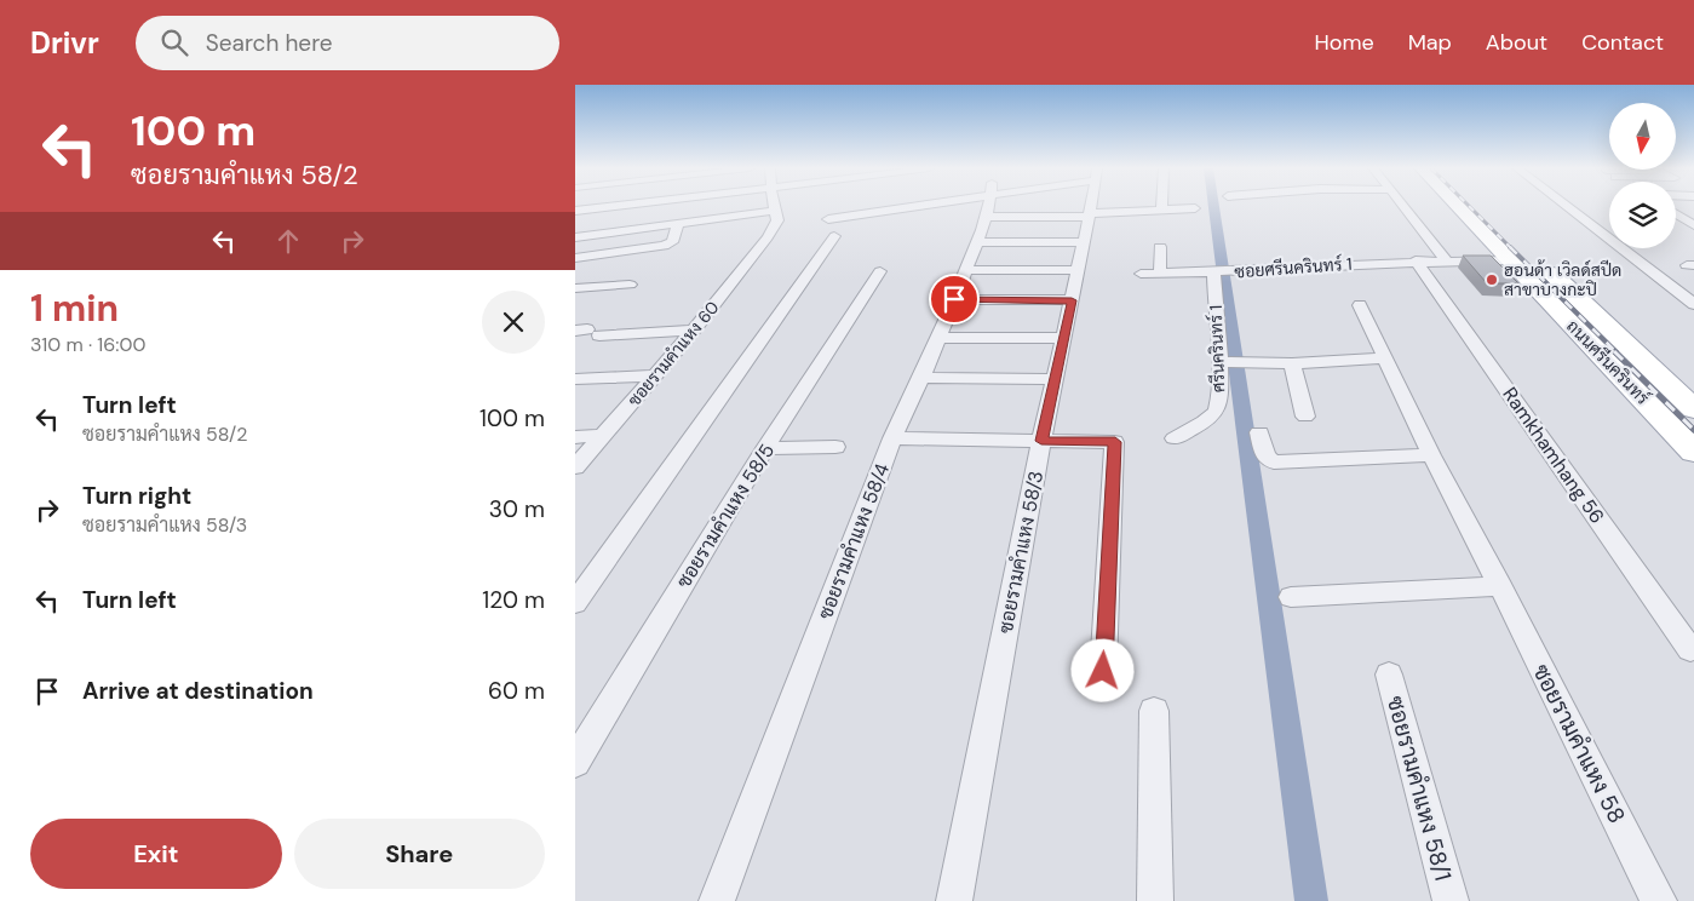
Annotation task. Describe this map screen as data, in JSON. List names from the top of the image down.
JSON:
{
  "streets": {
    "main road": ["ถนนศรีนครินทร์"],
    "street": [
      "ซอยศรีนครินทร์ 1",
      "ศรีนครินทร์ 1",
      "ซอยรามคำแหง 60",
      "Ramkhamhang 56",
      "ซอยรามคำแหง 58/5",
      "ซอยรามคำแหง 58/4",
      "ซอยรามคำแหง 58/3",
      "ซอยรามคำแหง 58",
      "ซอยรามคำแหง 58/1"
    ]
  },
  "crossings": [
    ["ซอยศรีนครินทร์ 1", "ศรีนครินทร์ 1"],
    ["ซอยศรีนครินทร์ 1", "ถนนศรีนครินทร์"],
    ["ซอยศรีนครินทร์ 1", "Ramkhamhang 56"]
  ],
  "places": ["ฮอนด้า เวิลด์สปีด สาขาบางกะปิ"],
  "north": "bottom",
  "page": {
    "header": "Drivr",
    "search": "Search here",
    "nav": [
      "Home",
      "Map",
      "About",
      "Contact"
    ],
    "turn": ["100 m", "ซอยรามคำแหง 58/2"],
    "heading": ["1 min", "310 m · 16:00"],
    "list": [
      {
        "name": "Turn left",
        "note": "ซอยรามคำแหง 58/2",
        "value": "100 m"
      },
      {
        "name": "Turn right",
        "note": "ซอยรามคำแหง 58/3",
        "value": "30 m"
      },
      {
        "name": "Turn left",
        "value": "120 m"
      },
      {
        "name": "Arrive at destination",
        "value": "60 m"
      }
    ],
    "buttons": ["Exit", "Share"]
  }
}
